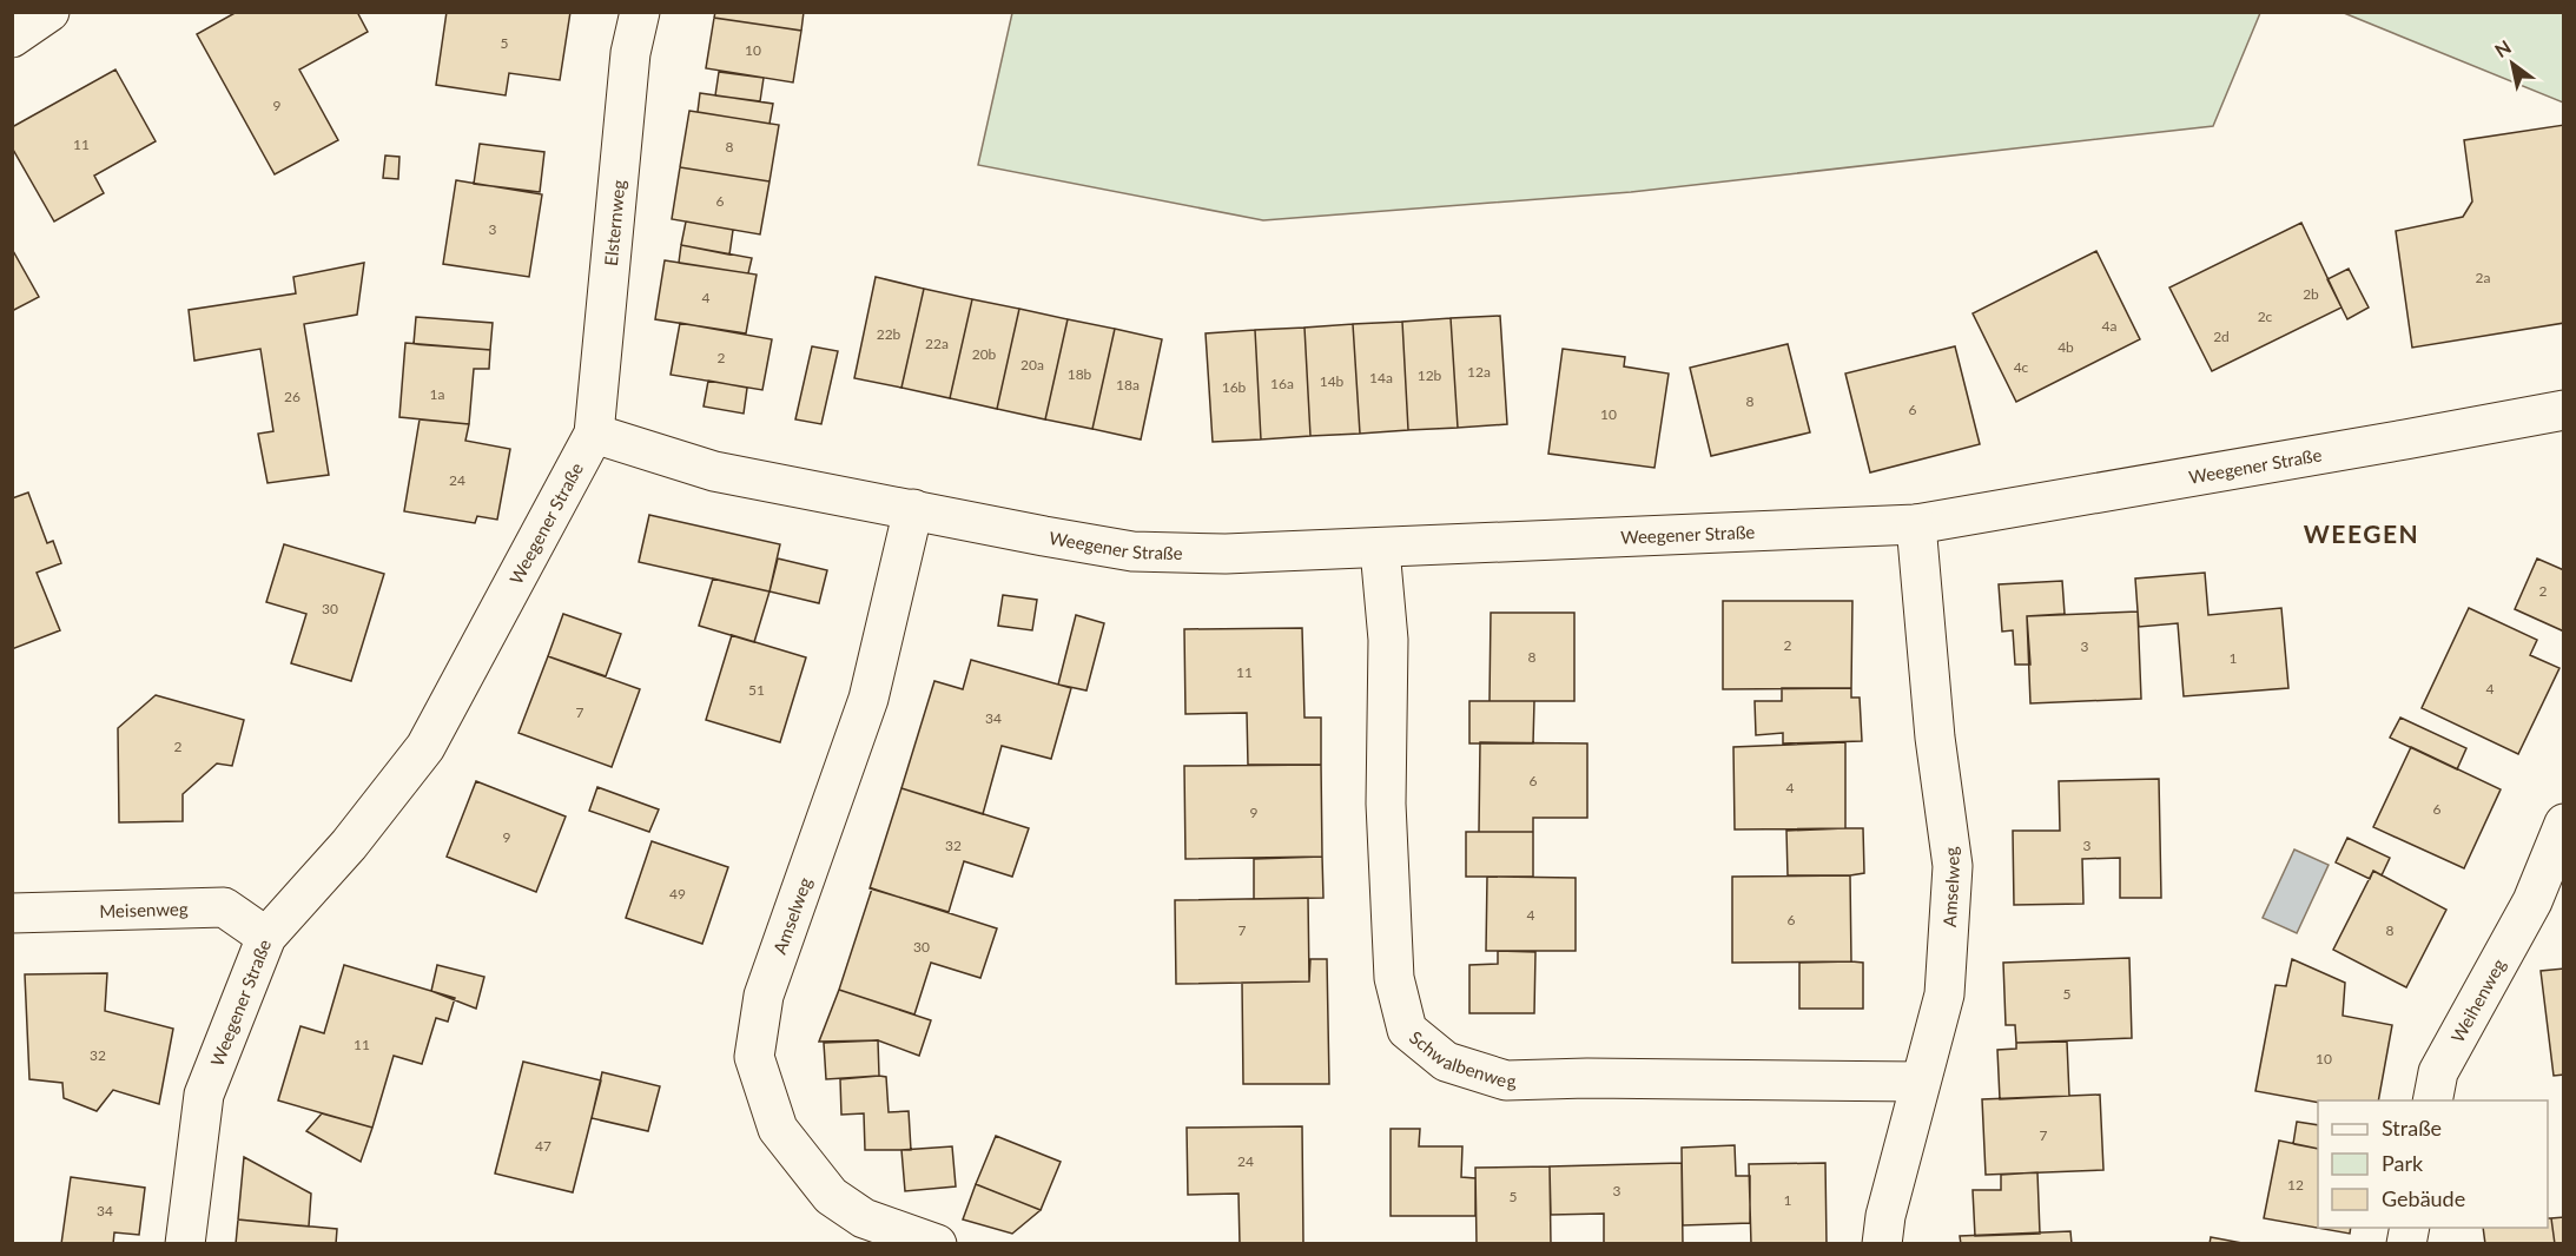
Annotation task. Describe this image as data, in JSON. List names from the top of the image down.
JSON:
{
  "streets": {
    "street": [
      "Elsternweg",
      "Weegener Straße",
      "Amselweg",
      "Meisenweg",
      "Weihenweg",
      "Schwalbenweg"
    ]
  },
  "crossings": [
    ["Elsternweg", "Weegener Straße"],
    ["Weegener Straße", "Amselweg"],
    ["Weegener Straße", "Meisenweg"],
    ["Weegener Straße", "Schwalbenweg"],
    ["Amselweg", "Schwalbenweg"]
  ],
  "districts": ["WEEGEN"],
  "house_numbers": [
    "5",
    "10",
    "9",
    "11",
    "8",
    "6",
    "3",
    "2a",
    "2b",
    "4",
    "2c",
    "4a",
    "22b",
    "2d",
    "22a",
    "4b",
    "20b",
    "2",
    "20a",
    "4c",
    "12a",
    "18b",
    "12b",
    "14a",
    "14b",
    "16a",
    "18a",
    "16b",
    "1a",
    "26",
    "8",
    "6",
    "10",
    "24",
    "2",
    "30",
    "2",
    "3",
    "8",
    "1",
    "11",
    "4",
    "51",
    "7",
    "34",
    "2",
    "6",
    "4",
    "6",
    "9",
    "9",
    "32",
    "3",
    "49",
    "4",
    "6",
    "7",
    "8",
    "30",
    "5",
    "11",
    "32",
    "10",
    "7",
    "47",
    "24",
    "12",
    "3",
    "5",
    "1",
    "34"
  ],
  "legend": ["Straße", "Park", "Gebäude"],
  "north": "top left"
}
